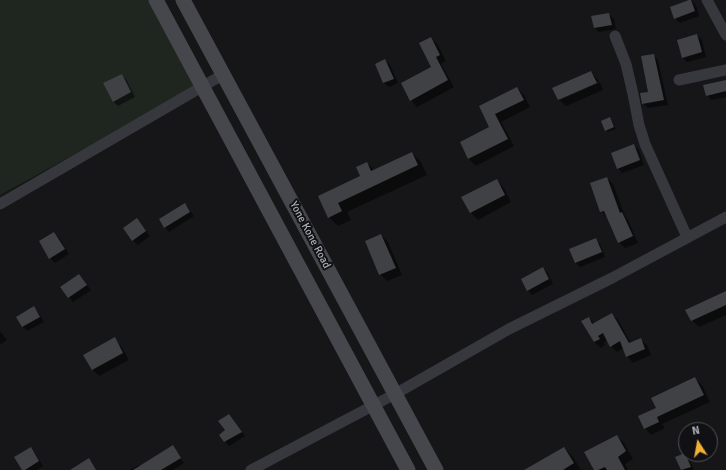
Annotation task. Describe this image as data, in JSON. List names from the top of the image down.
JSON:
{
  "streets": {
    "street": ["Yone Kone Road"]
  },
  "north": "top"
}
